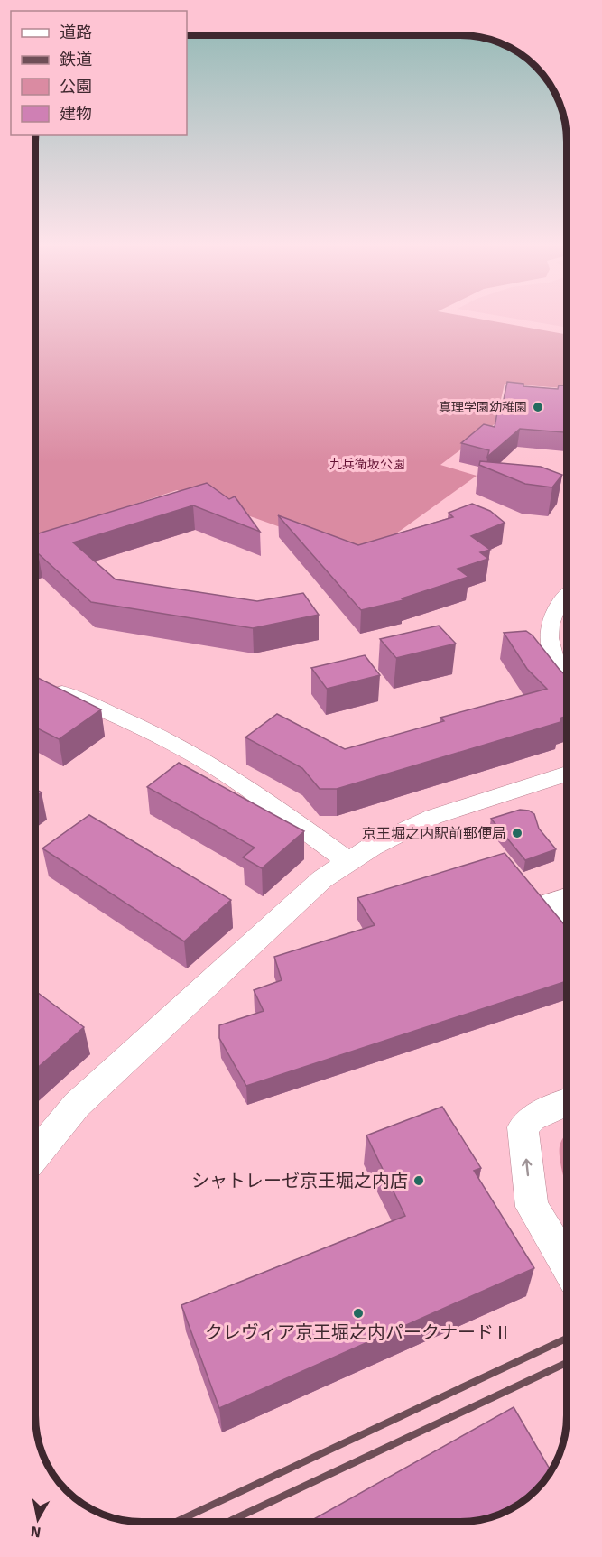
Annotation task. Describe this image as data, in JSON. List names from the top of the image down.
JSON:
{
  "parks": ["九兵衛坂公園"],
  "places": [
    "真理学園幼稚園",
    "京王堀之内駅前郵便局",
    "シャトレーゼ京王堀之内店",
    "クレヴィア京王堀之内パークナードⅡ"
  ],
  "legend": [
    "道路",
    "鉄道",
    "公園",
    "建物"
  ],
  "north": "bottom"
}
